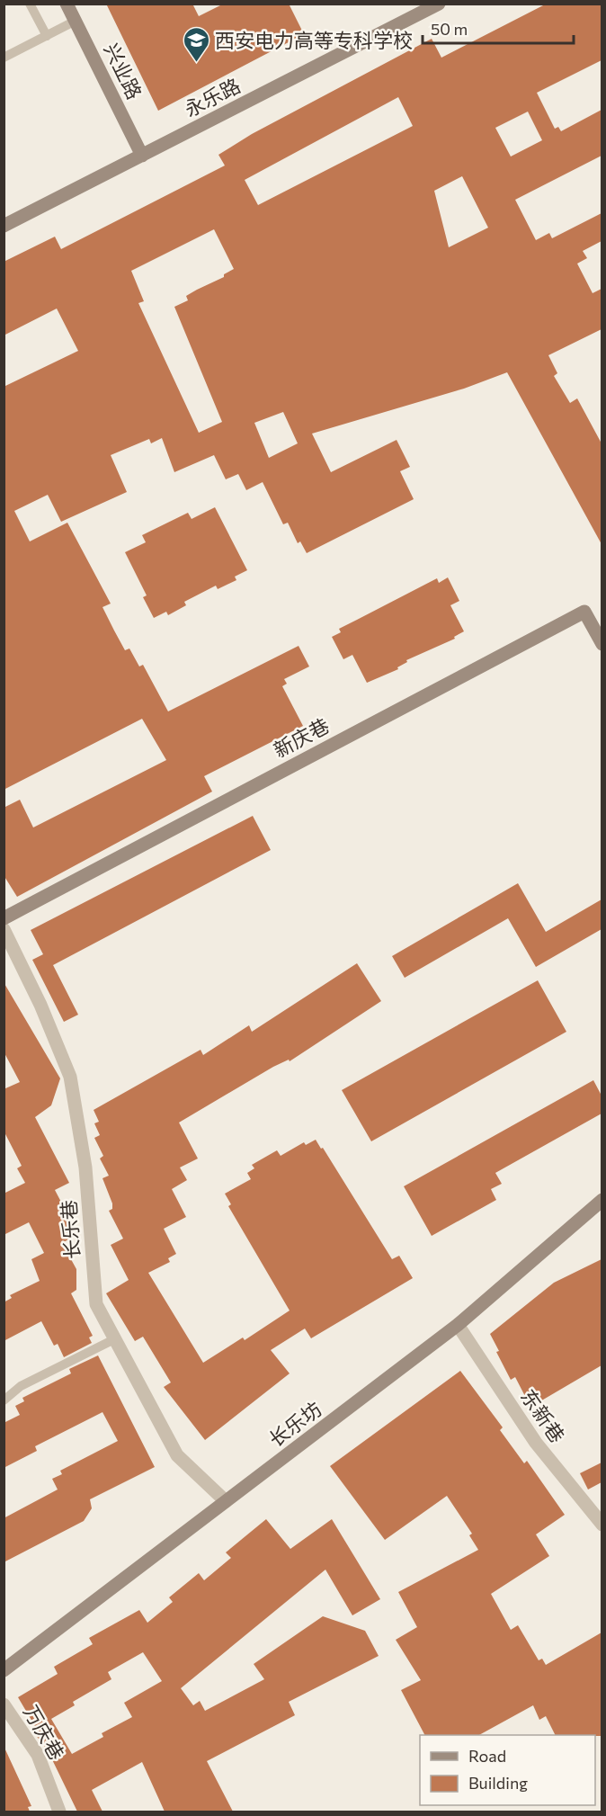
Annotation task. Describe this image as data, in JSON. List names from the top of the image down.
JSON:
{
  "streets": {
    "street": [
      "兴业路",
      "永乐路",
      "新庆巷",
      "长乐巷",
      "东新巷",
      "长乐坊",
      "万庆巷"
    ]
  },
  "crossings": [
    ["兴业路", "永乐路"],
    ["长乐巷", "长乐坊"],
    ["东新巷", "长乐坊"]
  ],
  "places": {
    "school or university": ["西安电力高等专科学校"]
  },
  "legend": ["Road", "Building"],
  "scale_bar": "50 m"
}
